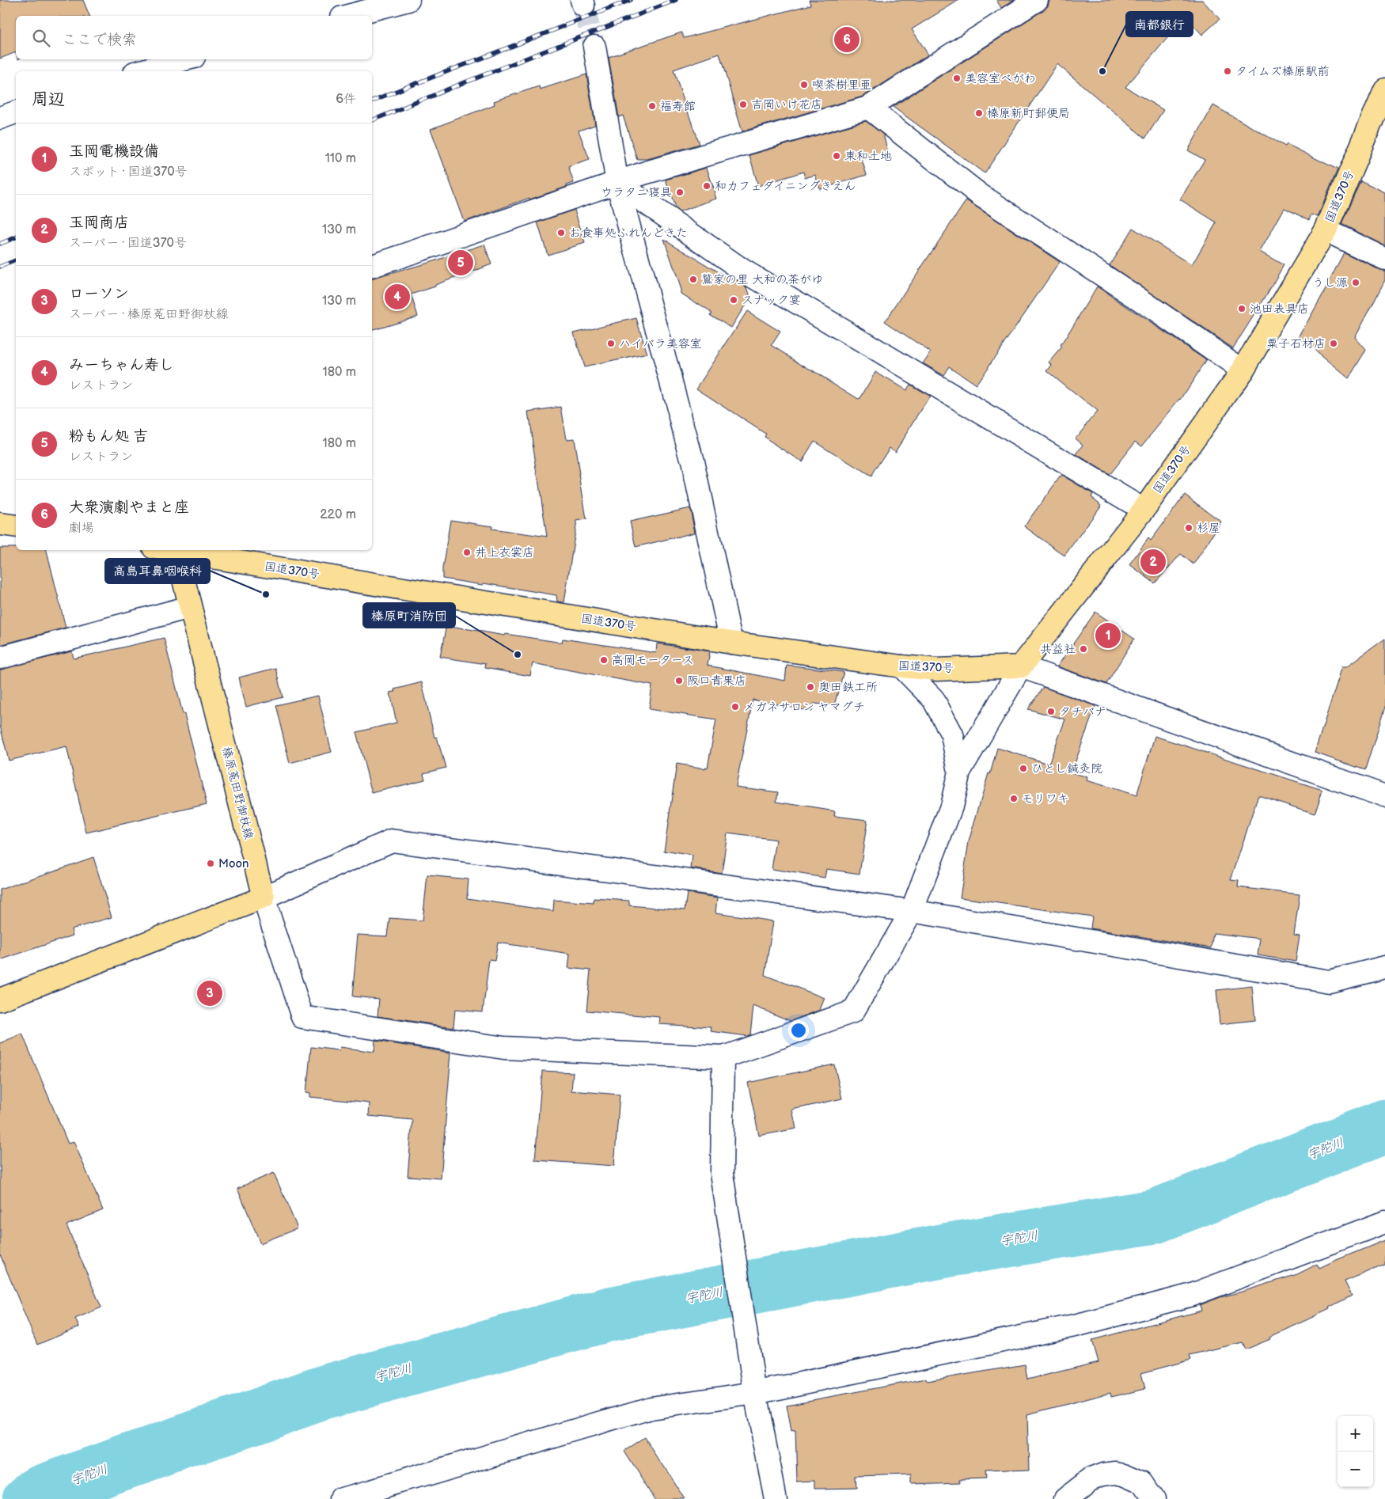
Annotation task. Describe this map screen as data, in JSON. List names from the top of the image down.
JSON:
{
  "streets": {
    "main road": ["国道370号", "榛原菟田野御杖線"]
  },
  "crossings": [
    ["国道370号", "榛原菟田野御杖線"]
  ],
  "water": ["宇陀川"],
  "places": [
    "南都銀行",
    "タイムズ榛原駅前",
    "美容室べがわ",
    "喫茶樹里亜",
    "吉岡いけ花店",
    "福寿館",
    "榛原新町郵便局",
    "東和土地",
    "和カフェダイニングきえん",
    "ウラタニ寝具",
    "お食事処ふれんどきた",
    "鷲家の里 大和の茶がゆ",
    "うし源",
    "スナック宴",
    "池田表具店",
    "ハイバラ美容室",
    "粟子石材店",
    "杉屋",
    "井上衣裳店",
    "高島耳鼻咽喉科",
    "共益社",
    "榛原町消防団",
    "高岡モータース",
    "阪口青果店",
    "奥田鉄工所",
    "メガネサロン ヤマグチ",
    "タチバナ",
    "ひとし鍼灸院",
    "モリワキ",
    "Moon"
  ],
  "page": {
    "search": "ここで検索",
    "pins": [
      "6",
      "5",
      "4",
      "2",
      "1",
      "3"
    ],
    "heading": ["周辺", "6件"],
    "list": [
      {
        "mark": "1",
        "name": "玉岡電機設備",
        "note": "スポット · 国道370号",
        "value": "110 m"
      },
      {
        "mark": "2",
        "name": "玉岡商店",
        "note": "スーパー · 国道370号",
        "value": "130 m"
      },
      {
        "mark": "3",
        "name": "ローソン",
        "note": "スーパー · 榛原菟田野御杖線",
        "value": "130 m"
      },
      {
        "mark": "4",
        "name": "みーちゃん寿し",
        "note": "レストラン",
        "value": "180 m"
      },
      {
        "mark": "5",
        "name": "粉もん処 吉",
        "note": "レストラン",
        "value": "180 m"
      },
      {
        "mark": "6",
        "name": "大衆演劇やまと座",
        "note": "劇場",
        "value": "220 m"
      }
    ],
    "map_buttons": ["+", "−"]
  }
}
